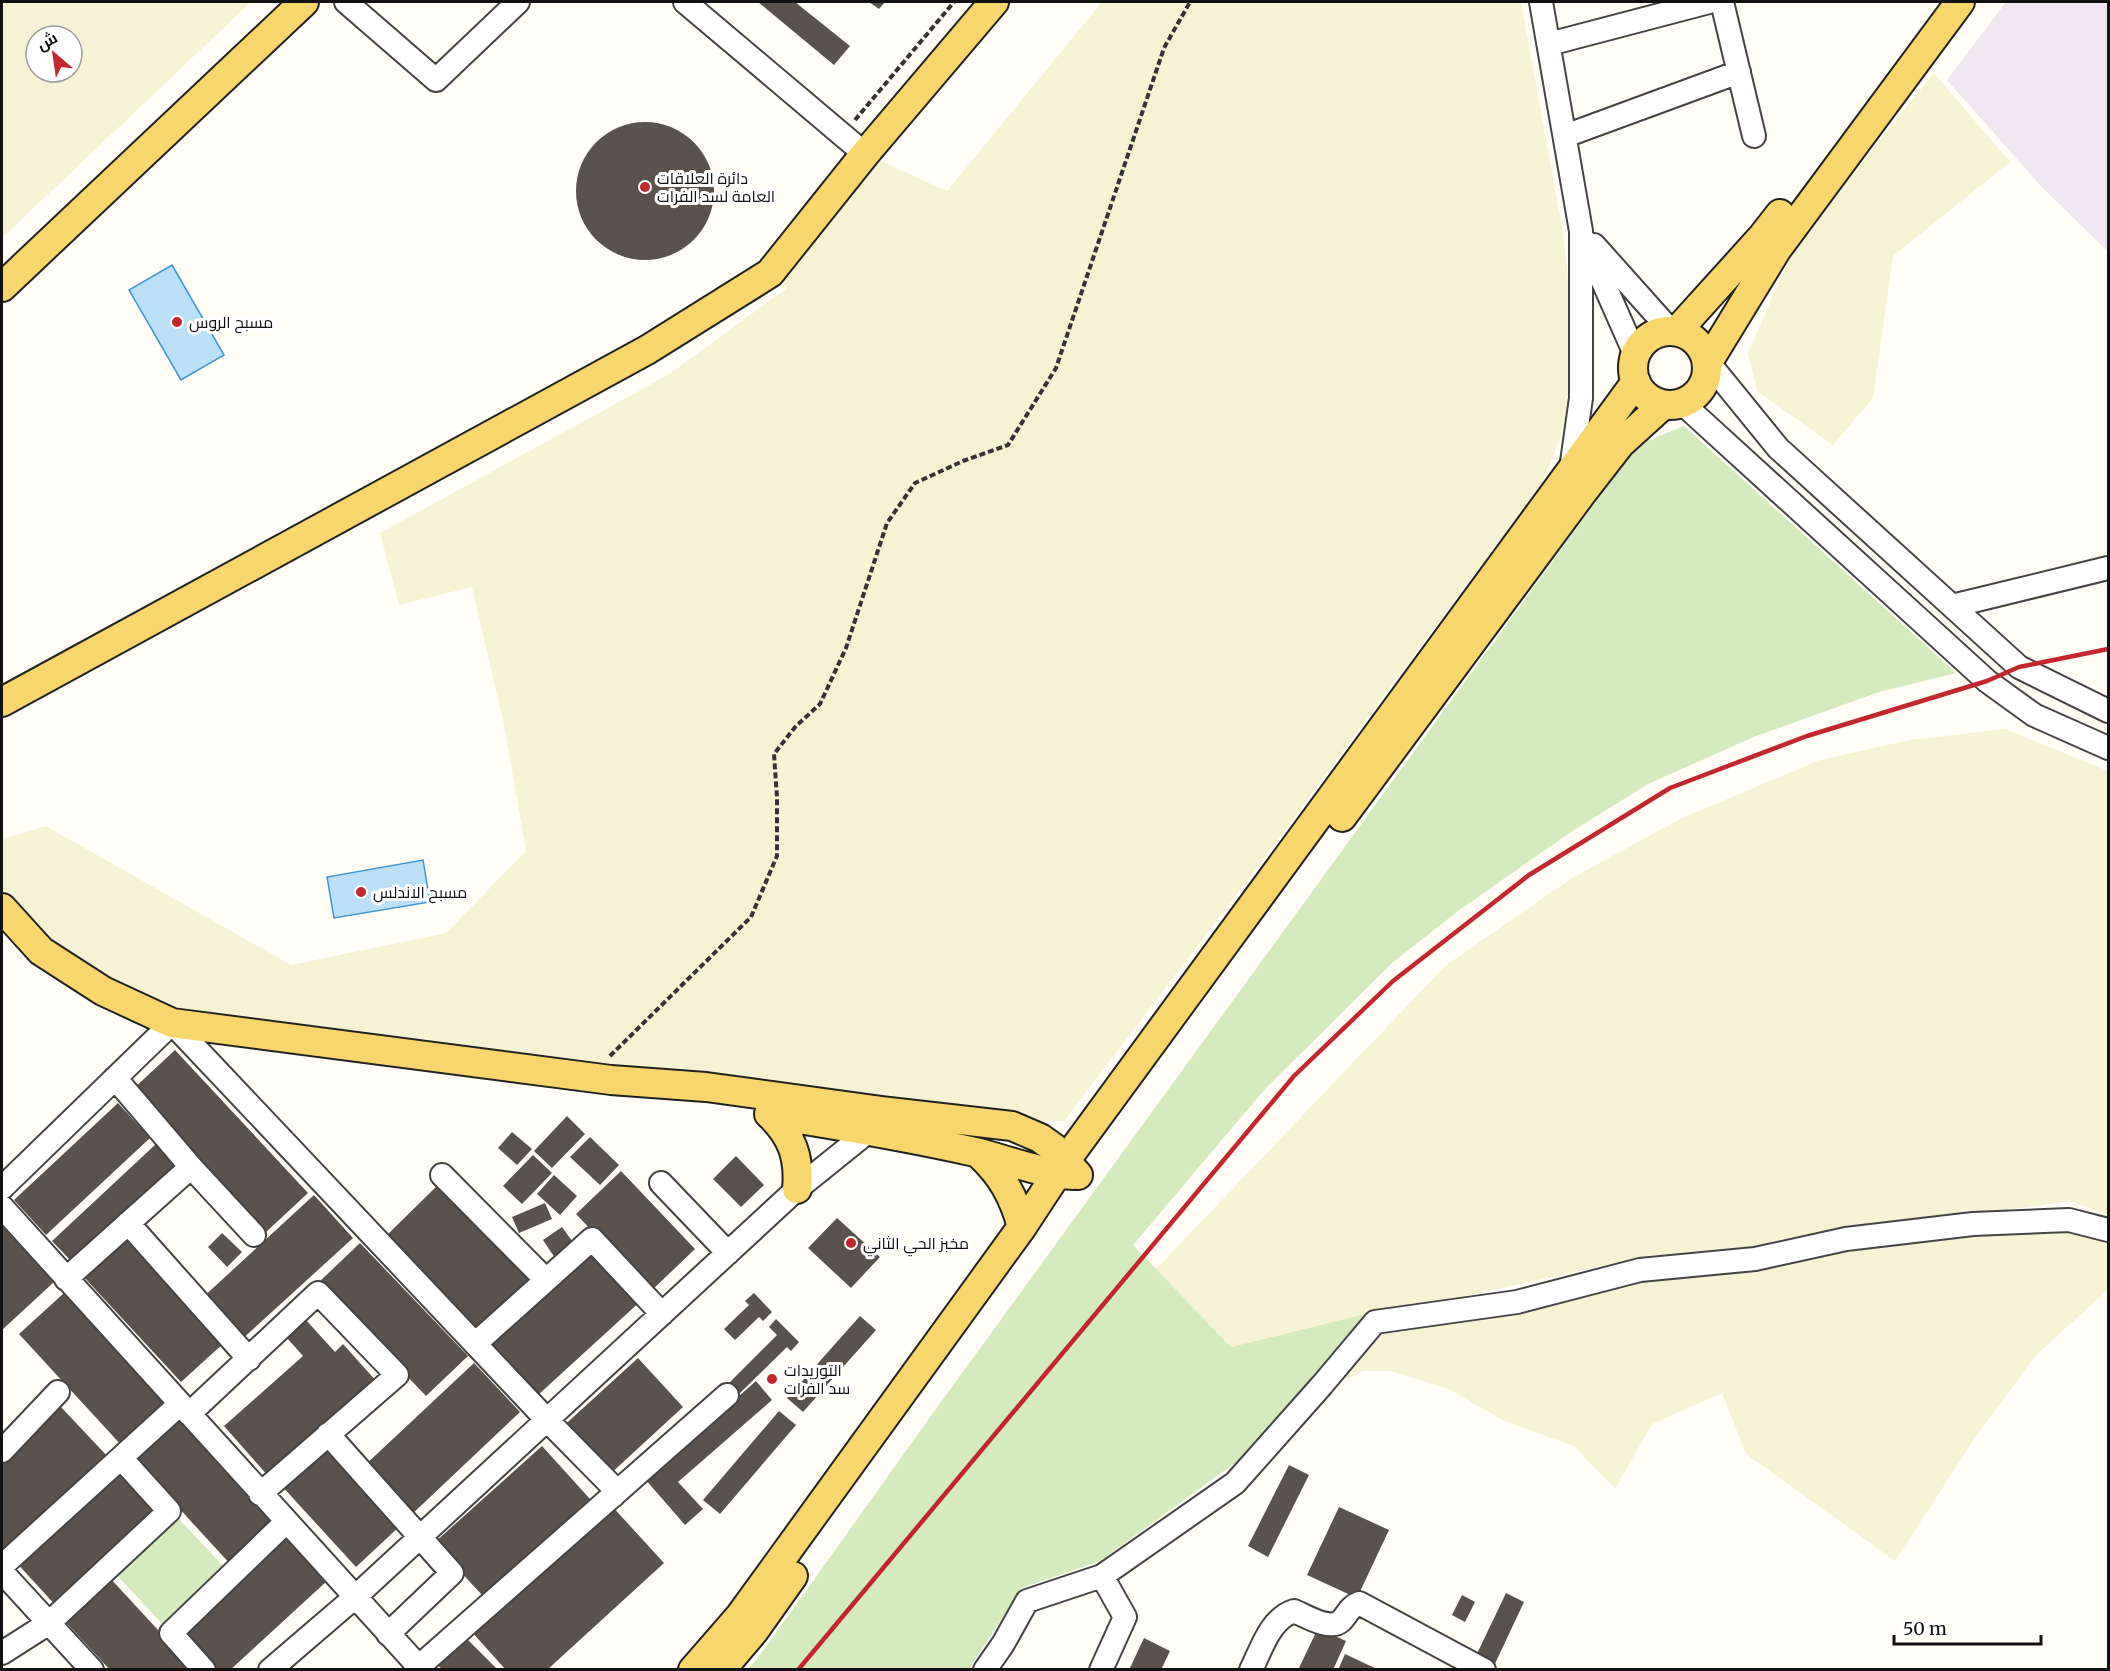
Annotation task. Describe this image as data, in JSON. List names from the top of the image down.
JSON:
{
  "places": [
    "دائرة العلاقات العامة لسد الفرات",
    "مسبح الروس",
    "مسبح الاندلس",
    "مخبز الحي الثاني",
    "التوريدات سد الفرات"
  ],
  "scale_bar": "50 m",
  "north": "top left"
}
